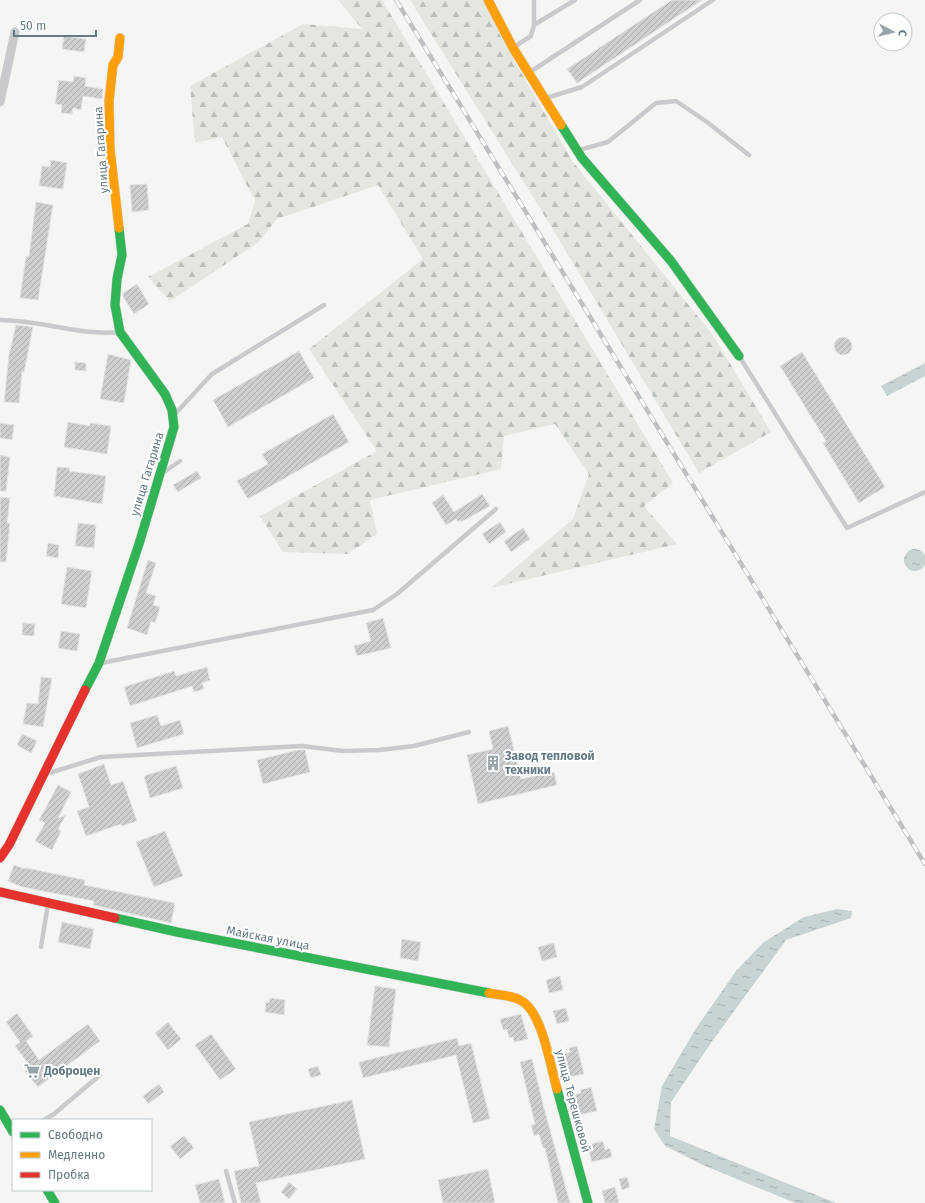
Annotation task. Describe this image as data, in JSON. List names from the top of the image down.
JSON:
{
  "streets": {
    "street": ["улица Гагарина", "Майская улица", "улица Терешковой"]
  },
  "crossings": [
    ["Майская улица", "улица Терешковой"]
  ],
  "places": {
    "building": ["Завод тепловой техники"],
    "supermarket": ["Доброцен"]
  },
  "legend": ["Свободно", "Медленно", "Пробка"],
  "scale_bar": "50 m",
  "north": "right"
}
